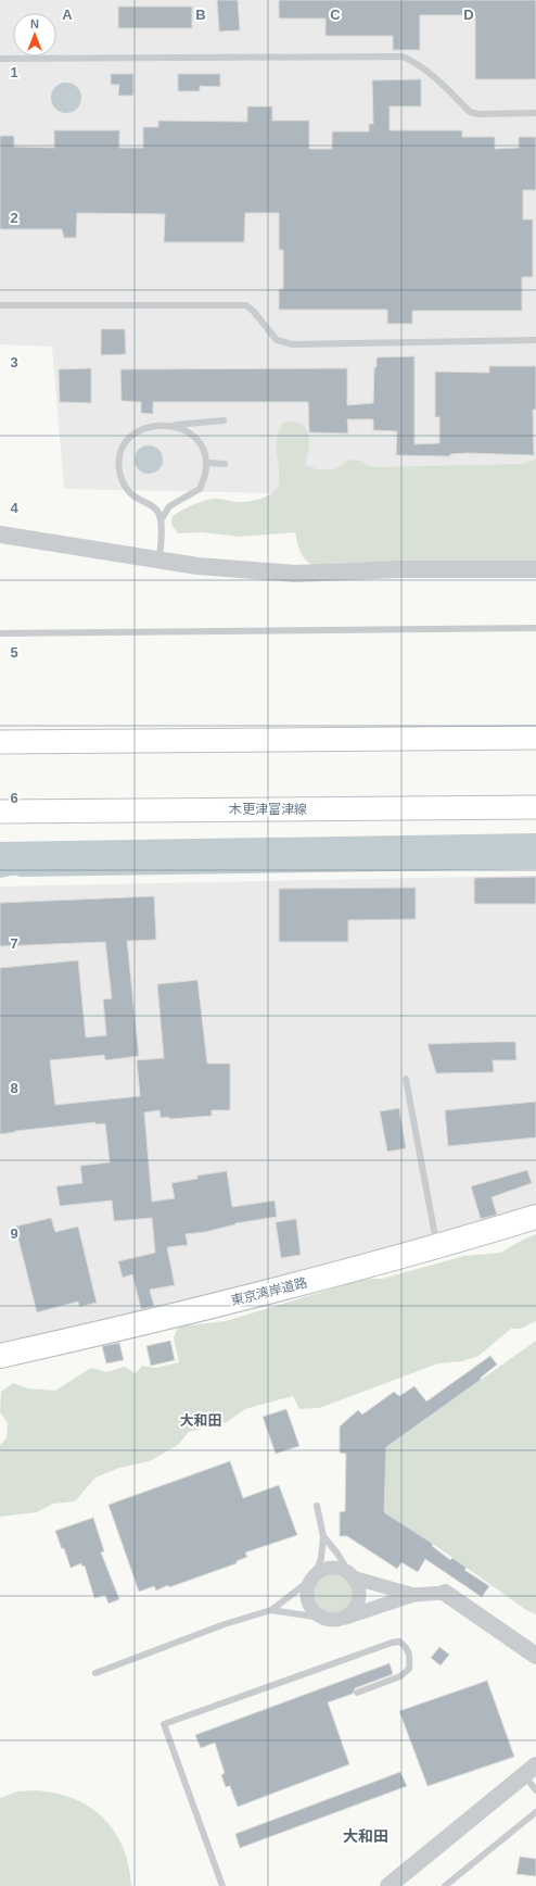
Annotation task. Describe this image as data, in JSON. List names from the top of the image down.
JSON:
{
  "streets": {
    "highway": ["東京湾岸道路"],
    "main road": ["木更津富津線"]
  },
  "districts": ["大和田", "大和田"],
  "north": "top",
  "grid": {
    "columns": [
      "A",
      "B",
      "C",
      "D"
    ],
    "rows": [
      "1",
      "2",
      "3",
      "4",
      "5",
      "6",
      "7",
      "8",
      "9"
    ]
  }
}
